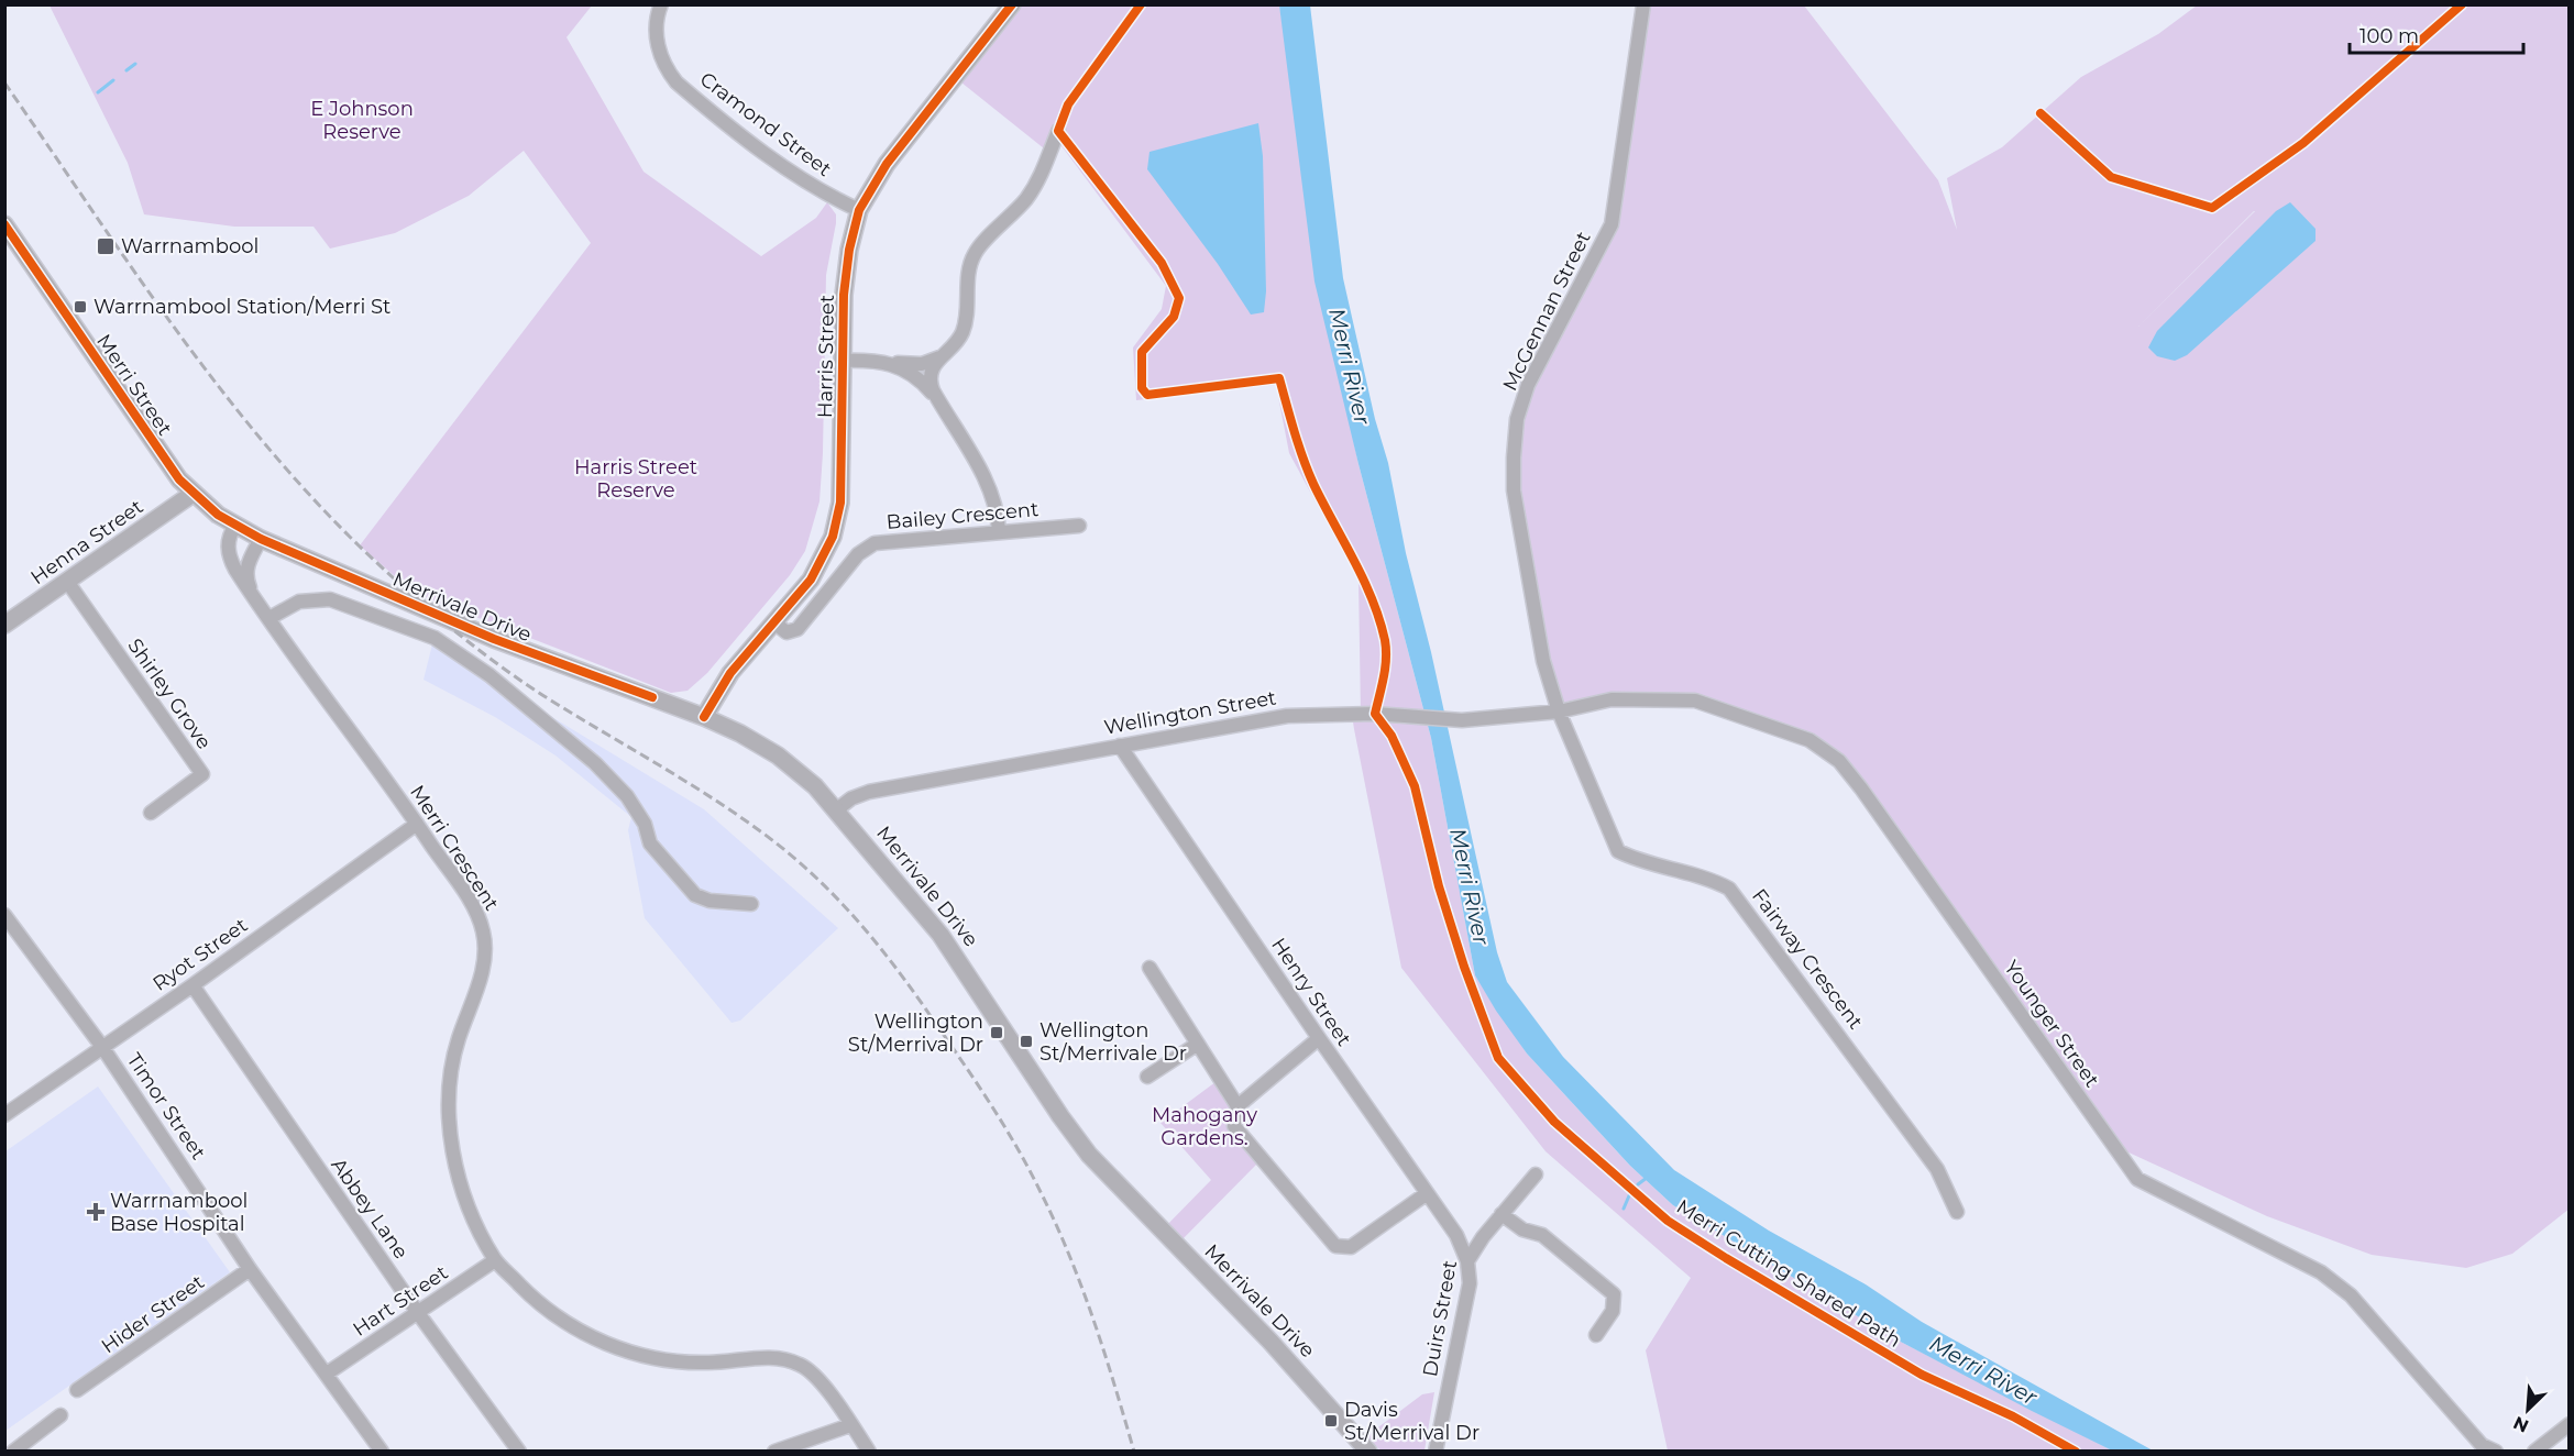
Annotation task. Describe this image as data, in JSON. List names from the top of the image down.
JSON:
{
  "streets": {
    "street": [
      "Cramond Street",
      "McGennan Street",
      "Harris Street",
      "Merri Street",
      "Bailey Crescent",
      "Henna Street",
      "Merrivale Drive",
      "Shirley Grove",
      "Wellington Street",
      "Merri Crescent",
      "Ryot Street",
      "Fairway Crescent",
      "Henry Street",
      "Younger Street",
      "Timor Street",
      "Abbey Lane",
      "Hart Street",
      "Hider Street",
      "Duirs Street"
    ],
    "cycle path": ["Merri Cutting Shared Path"]
  },
  "crossings": [
    ["Cramond Street", "Harris Street"],
    ["McGennan Street", "Wellington Street"],
    ["McGennan Street", "Fairway Crescent"],
    ["McGennan Street", "Younger Street"],
    ["Harris Street", "Bailey Crescent"],
    ["Harris Street", "Merrivale Drive"],
    ["Merri Street", "Henna Street"],
    ["Merri Street", "Merrivale Drive"],
    ["Merri Street", "Merri Crescent"],
    ["Henna Street", "Shirley Grove"],
    ["Merrivale Drive", "Wellington Street"],
    ["Wellington Street", "Fairway Crescent"],
    ["Wellington Street", "Henry Street"],
    ["Wellington Street", "Younger Street"],
    ["Merri Crescent", "Ryot Street"],
    ["Merri Crescent", "Hart Street"],
    ["Ryot Street", "Timor Street"],
    ["Ryot Street", "Abbey Lane"],
    ["Fairway Crescent", "Younger Street"],
    ["Henry Street", "Duirs Street"],
    ["Timor Street", "Hart Street"],
    ["Timor Street", "Hider Street"],
    ["Abbey Lane", "Hart Street"]
  ],
  "water": ["Merri River"],
  "parks": ["E Johnson Reserve", "Harris Street Reserve", "Mahogany Gardens."],
  "places": {
    "transit": [
      "Warrnambool",
      "Warrnambool Station/Merri St",
      "Wellington St/Merrival Dr",
      "Wellington St/Merrivale Dr",
      "Davis St/Merrival Dr"
    ],
    "health": ["Warrnambool Base Hospital"]
  },
  "scale_bar": "100 m",
  "north": "bottom left"
}
